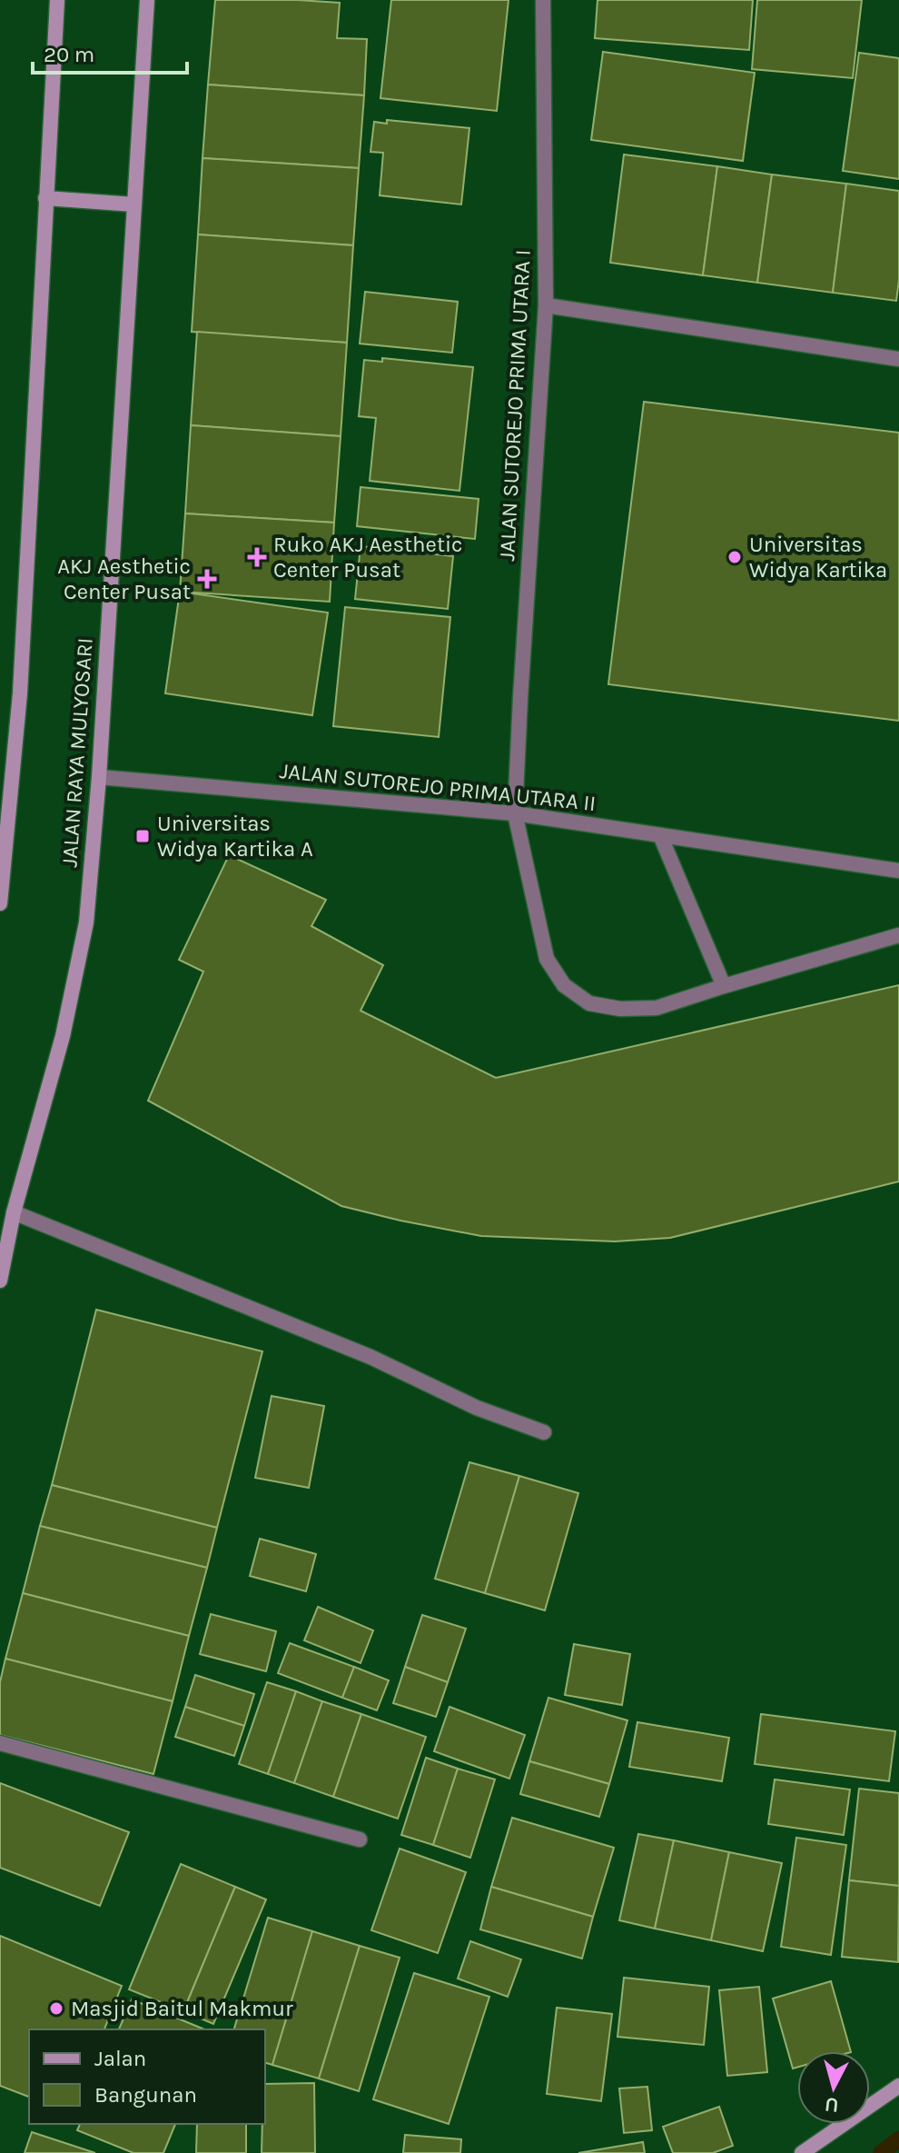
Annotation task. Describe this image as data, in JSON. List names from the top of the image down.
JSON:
{
  "streets": {
    "main road": ["JALAN RAYA MULYOSARI"],
    "street": ["JALAN SUTOREJO PRIMA UTARA I", "JALAN SUTOREJO PRIMA UTARA II"]
  },
  "crossings": [
    ["JALAN SUTOREJO PRIMA UTARA I", "JALAN SUTOREJO PRIMA UTARA II"],
    ["JALAN RAYA MULYOSARI", "JALAN SUTOREJO PRIMA UTARA II"]
  ],
  "places": {
    "health": ["Ruko AKJ Aesthetic Center Pusat", "AKJ Aesthetic Center Pusat"],
    "other": ["Universitas Widya Kartika", "Masjid Baitul Makmur"],
    "transit": ["Universitas Widya Kartika A"]
  },
  "legend": ["Jalan", "Bangunan"],
  "scale_bar": "20 m",
  "north": "bottom"
}
